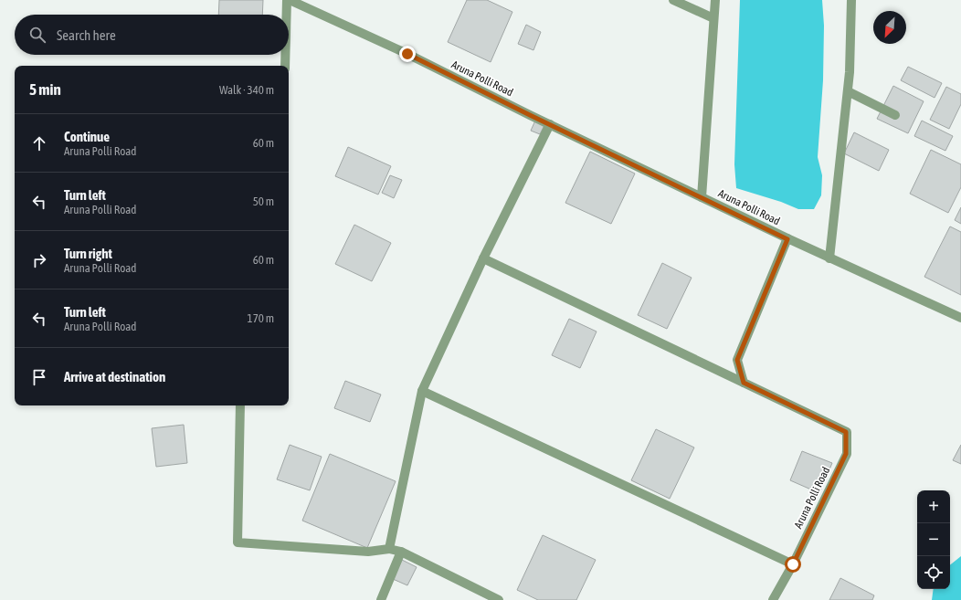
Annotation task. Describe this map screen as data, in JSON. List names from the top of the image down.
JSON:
{
  "streets": {
    "street": ["Aruna Polli Road"]
  },
  "north": "bottom left",
  "page": {
    "search": "Search here",
    "heading": ["5 min", "Walk · 340 m"],
    "list": [
      ["Continue", "Aruna Polli Road", "60 m"],
      ["Turn left", "Aruna Polli Road", "50 m"],
      ["Turn right", "Aruna Polli Road", "60 m"],
      ["Turn left", "Aruna Polli Road", "170 m"],
      "Arrive at destination"
    ],
    "map_buttons": ["+", "−"]
  }
}
